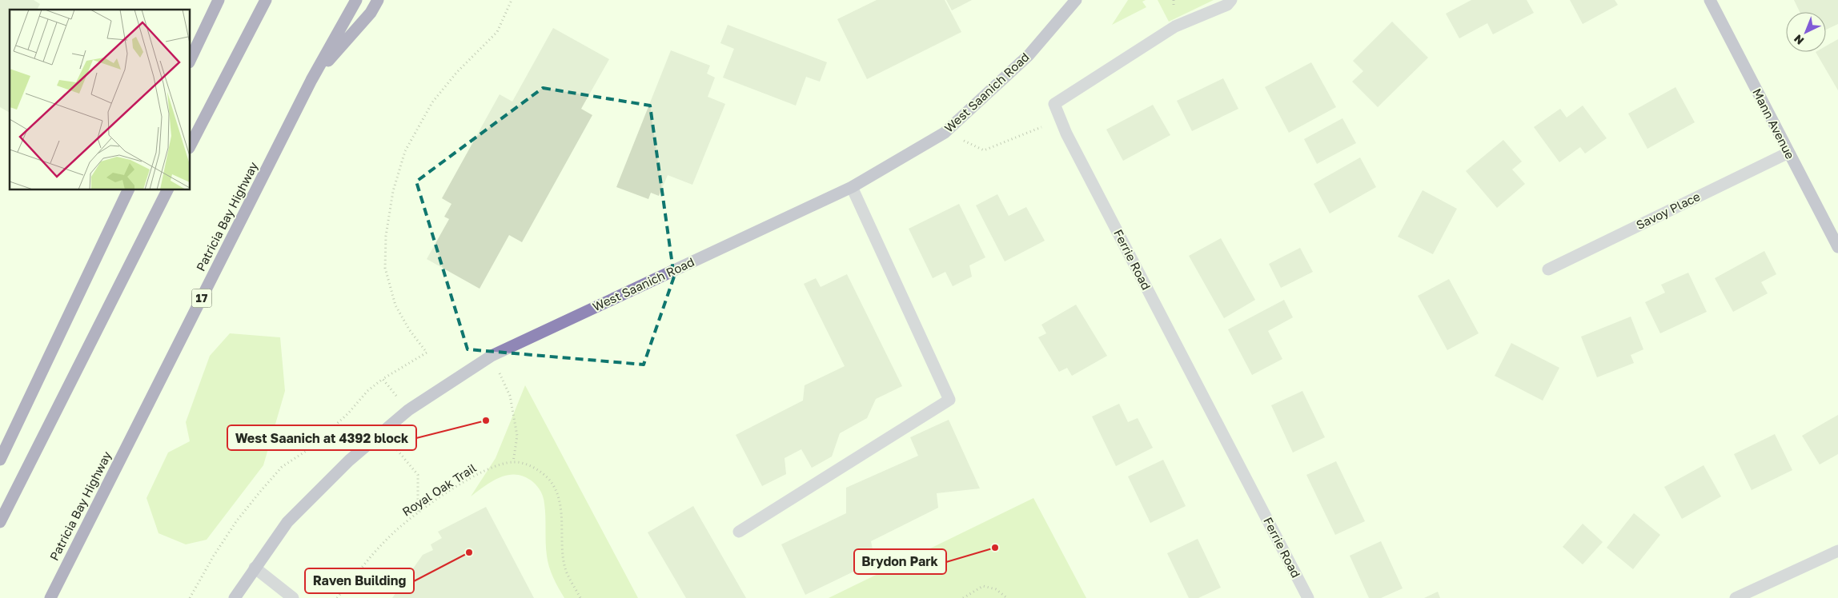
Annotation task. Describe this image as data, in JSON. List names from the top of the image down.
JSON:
{
  "streets": {
    "highway": ["Patricia Bay Highway", "17"],
    "main road": ["West Saanich Road", "Mann Avenue"],
    "street": ["Savoy Place", "Ferrie Road"],
    "path": ["Royal Oak Trail"]
  },
  "crossings": [
    ["Mann Avenue", "Savoy Place"]
  ],
  "places": ["West Saanich at 4392 block", "Brydon Park", "Raven Building"],
  "north": "bottom left"
}
